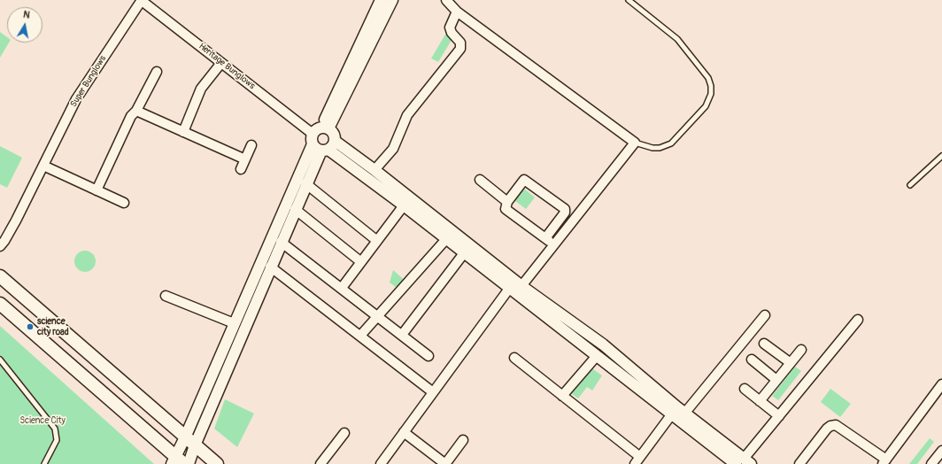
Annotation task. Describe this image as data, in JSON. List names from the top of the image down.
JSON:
{
  "streets": {
    "street": ["Heritage Bunglows", "Super Bunglows"]
  },
  "crossings": [
    ["Heritage Bunglows", "Super Bunglows"]
  ],
  "parks": ["Science City"],
  "places": ["science city road"],
  "north": "top"
}
